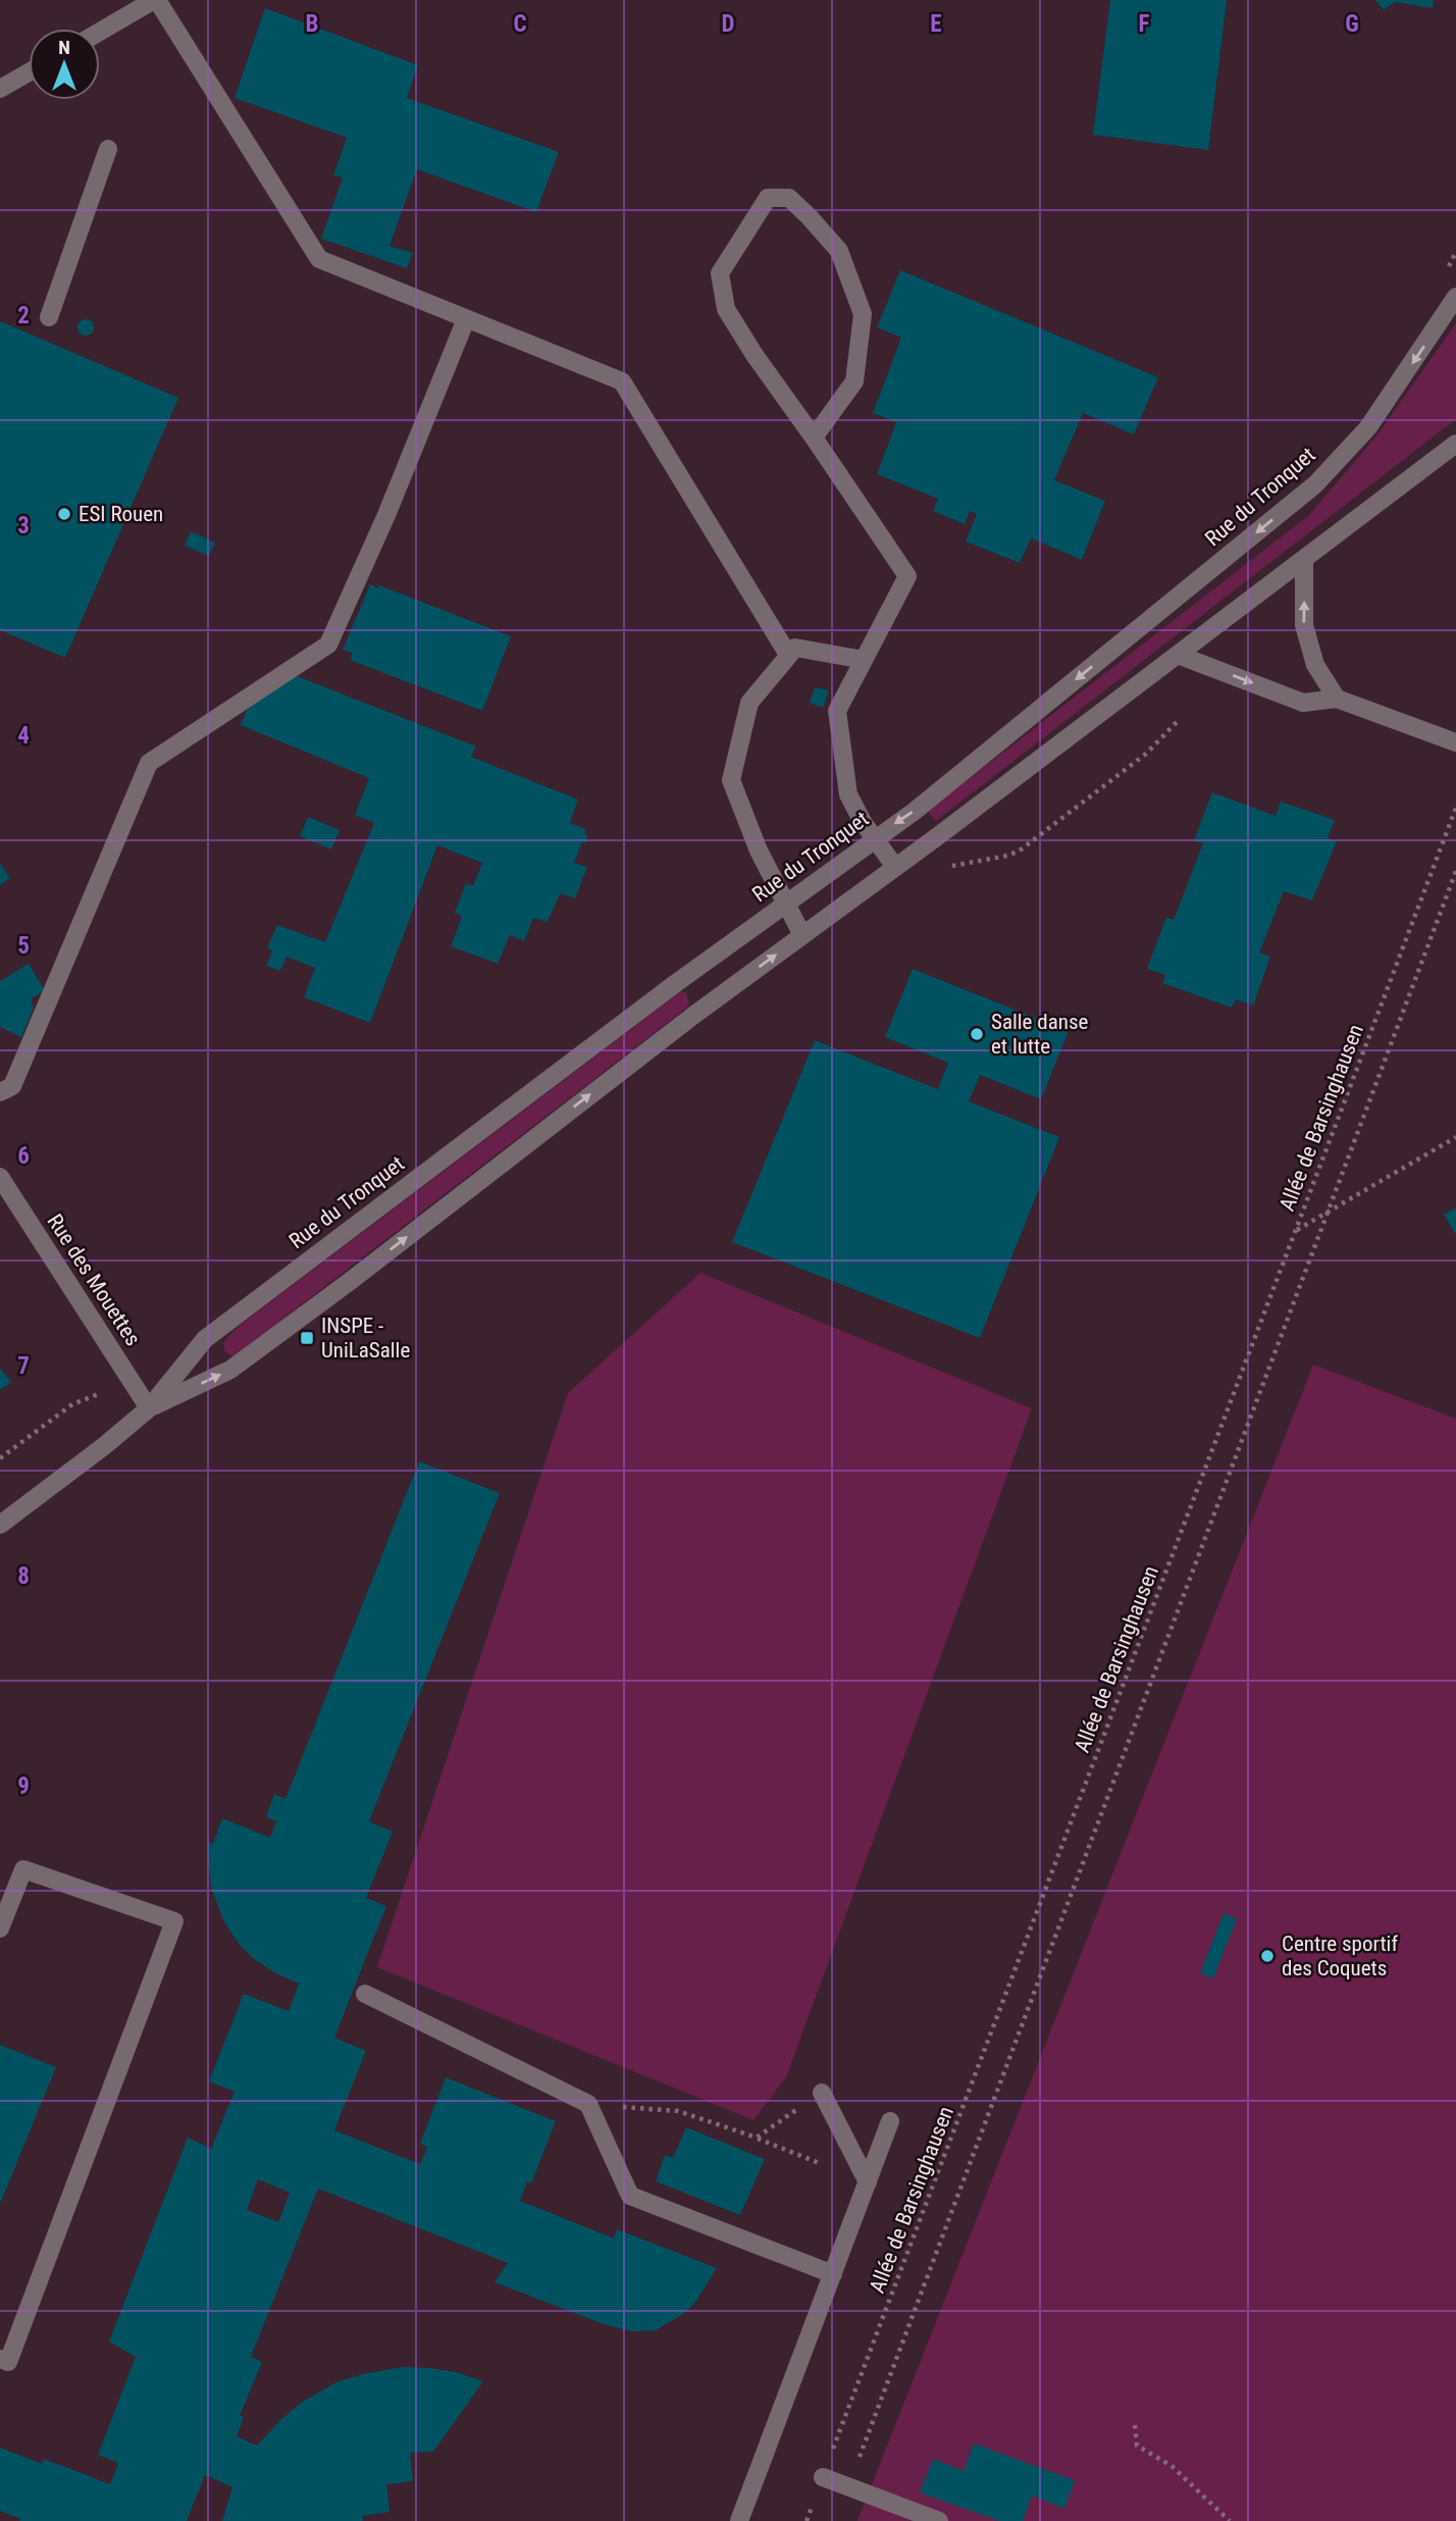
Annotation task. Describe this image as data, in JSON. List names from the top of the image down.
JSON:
{
  "streets": {
    "street": ["Rue du Tronquet", "Rue des Mouettes"],
    "path": ["Allée de Barsinghausen"]
  },
  "crossings": [
    ["Rue du Tronquet", "Rue des Mouettes"]
  ],
  "places": {
    "other": ["ESI Rouen", "Salle danse et lutte", "Centre sportif des Coquets"],
    "transit": ["INSPE - UniLaSalle"]
  },
  "north": "top",
  "grid": {
    "columns": [
      "B",
      "C",
      "D",
      "E",
      "F",
      "G"
    ],
    "rows": [
      "2",
      "3",
      "4",
      "5",
      "6",
      "7",
      "8",
      "9"
    ]
  }
}
